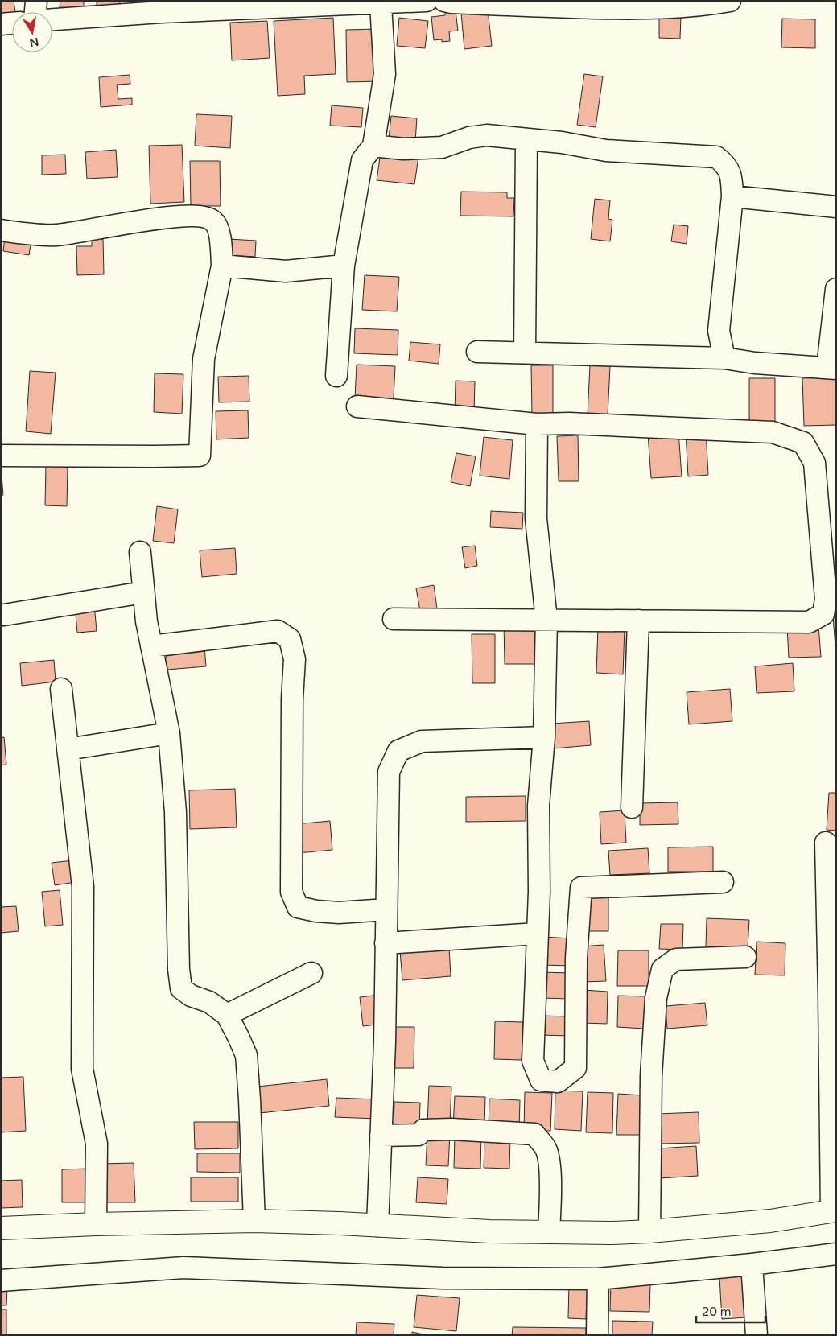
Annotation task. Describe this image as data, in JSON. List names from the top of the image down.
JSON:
{
  "scale_bar": "20 m",
  "north": "bottom"
}
